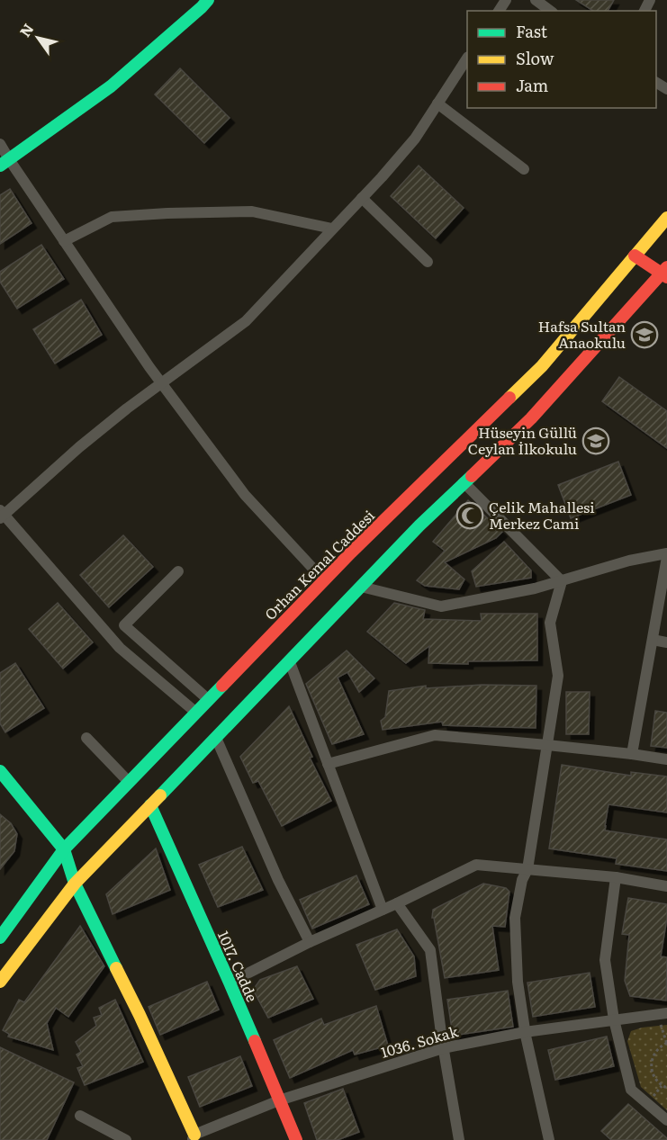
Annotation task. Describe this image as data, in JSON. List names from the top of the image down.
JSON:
{
  "streets": {
    "main road": ["Orhan Kemal Caddesi", "1017. Cadde"],
    "street": ["1036. Sokak"]
  },
  "crossings": [
    ["1017. Cadde", "1036. Sokak"]
  ],
  "places": {
    "school or university": ["Hafsa Sultan Anaokulu", "Hüseyin Güllü Ceylan İlkokulu"],
    "mosque": ["Çelik Mahallesi Merkez Cami"]
  },
  "legend": ["Fast", "Slow", "Jam"],
  "north": "top left"
}
